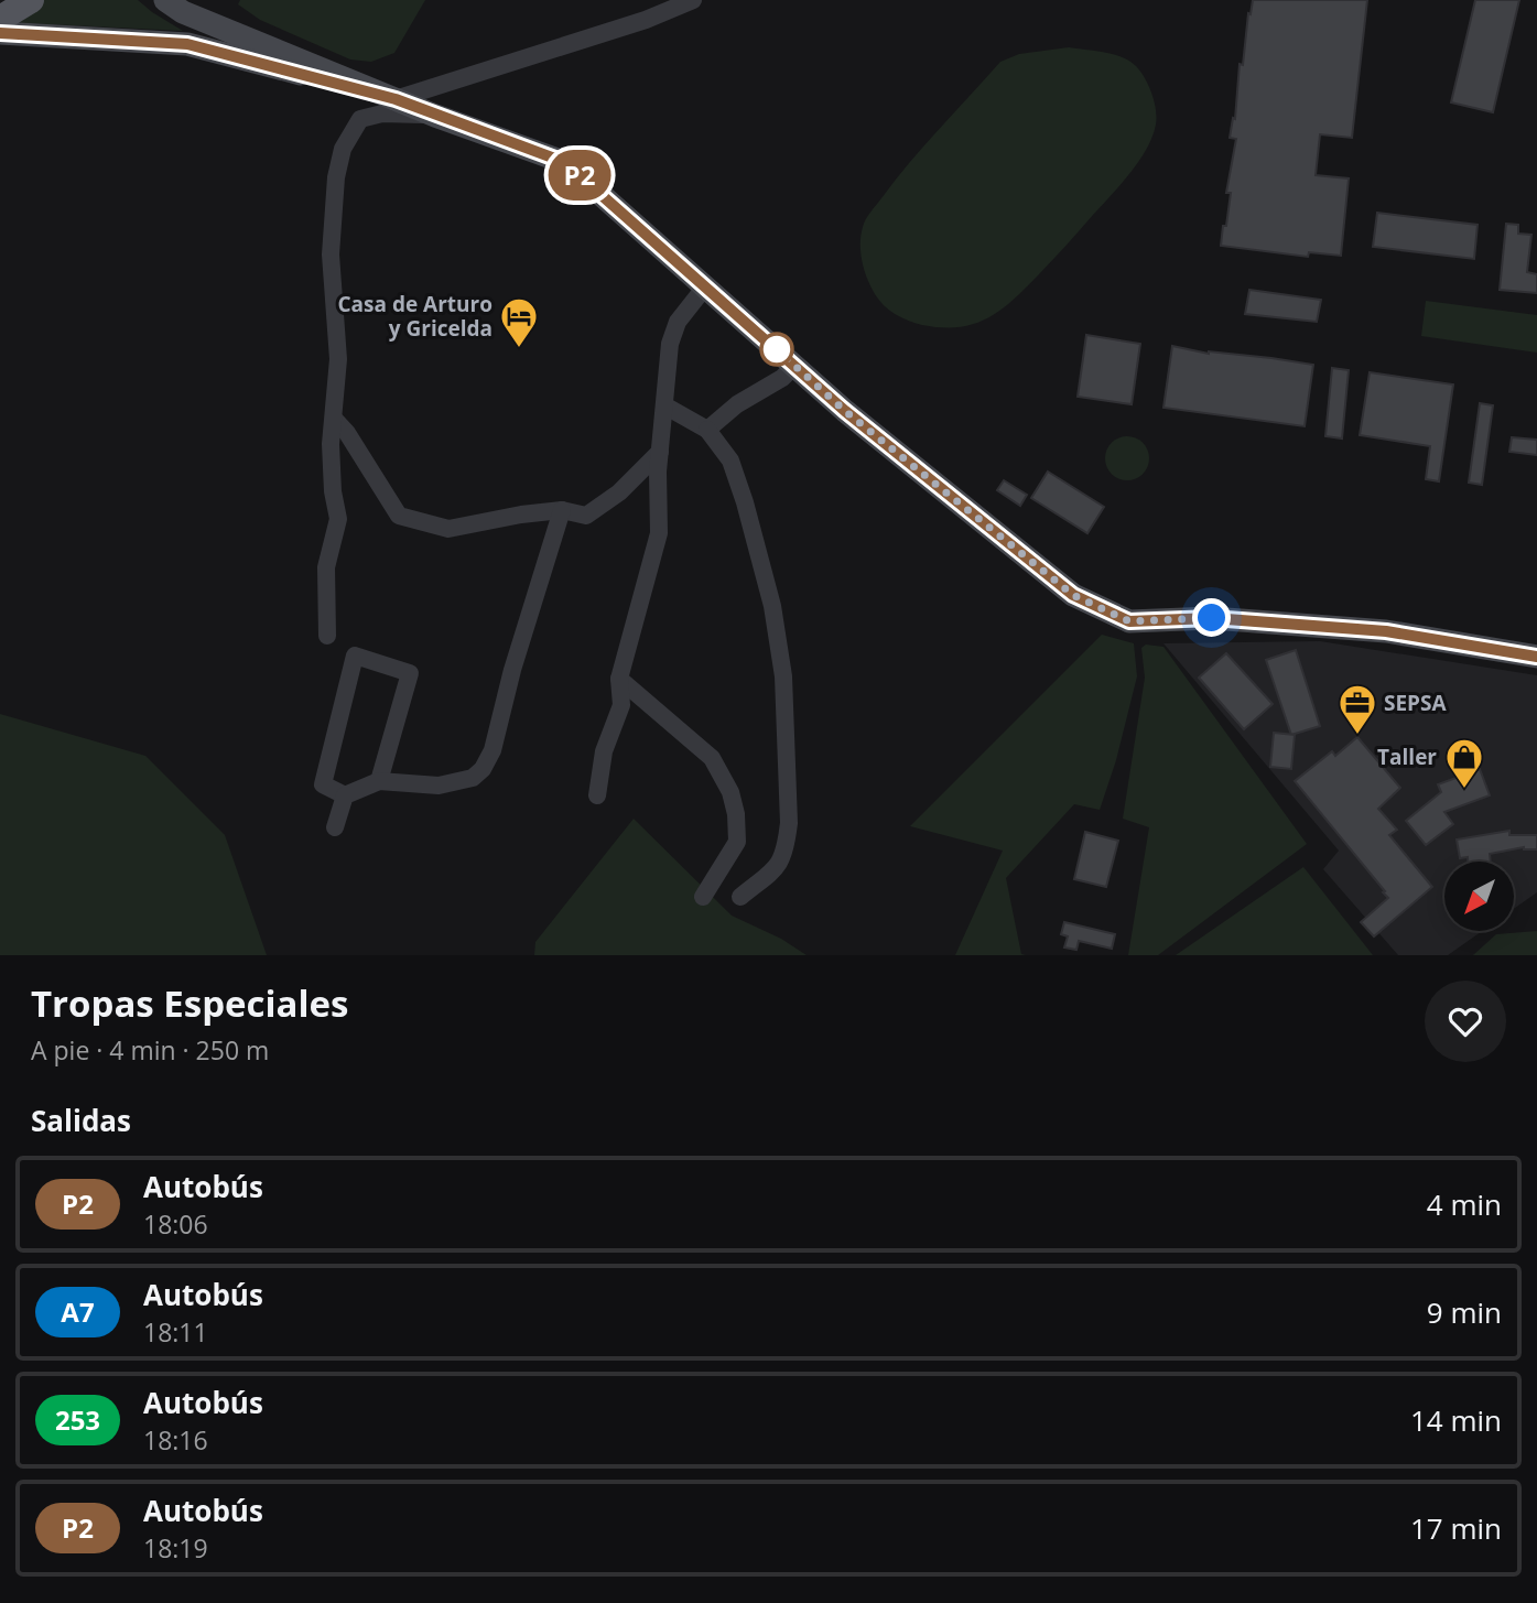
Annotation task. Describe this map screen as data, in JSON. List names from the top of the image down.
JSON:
{
  "places": {
    "hotel": ["Casa de Arturo y Gricelda"],
    "office": ["SEPSA"],
    "shop": ["Taller"]
  },
  "lines": ["bus line P2"],
  "north": "bottom left",
  "page": {
    "on_map": "P2",
    "heading": [
      ["Tropas Especiales", "A pie · 4 min · 250 m"],
      "Salidas"
    ],
    "list": [
      {
        "mark": "P2",
        "name": "Autobús",
        "note": "18:06",
        "value": "4 min"
      },
      {
        "mark": "A7",
        "name": "Autobús",
        "note": "18:11",
        "value": "9 min"
      },
      {
        "mark": "253",
        "name": "Autobús",
        "note": "18:16",
        "value": "14 min"
      },
      {
        "mark": "P2",
        "name": "Autobús",
        "note": "18:19",
        "value": "17 min"
      }
    ]
  }
}
